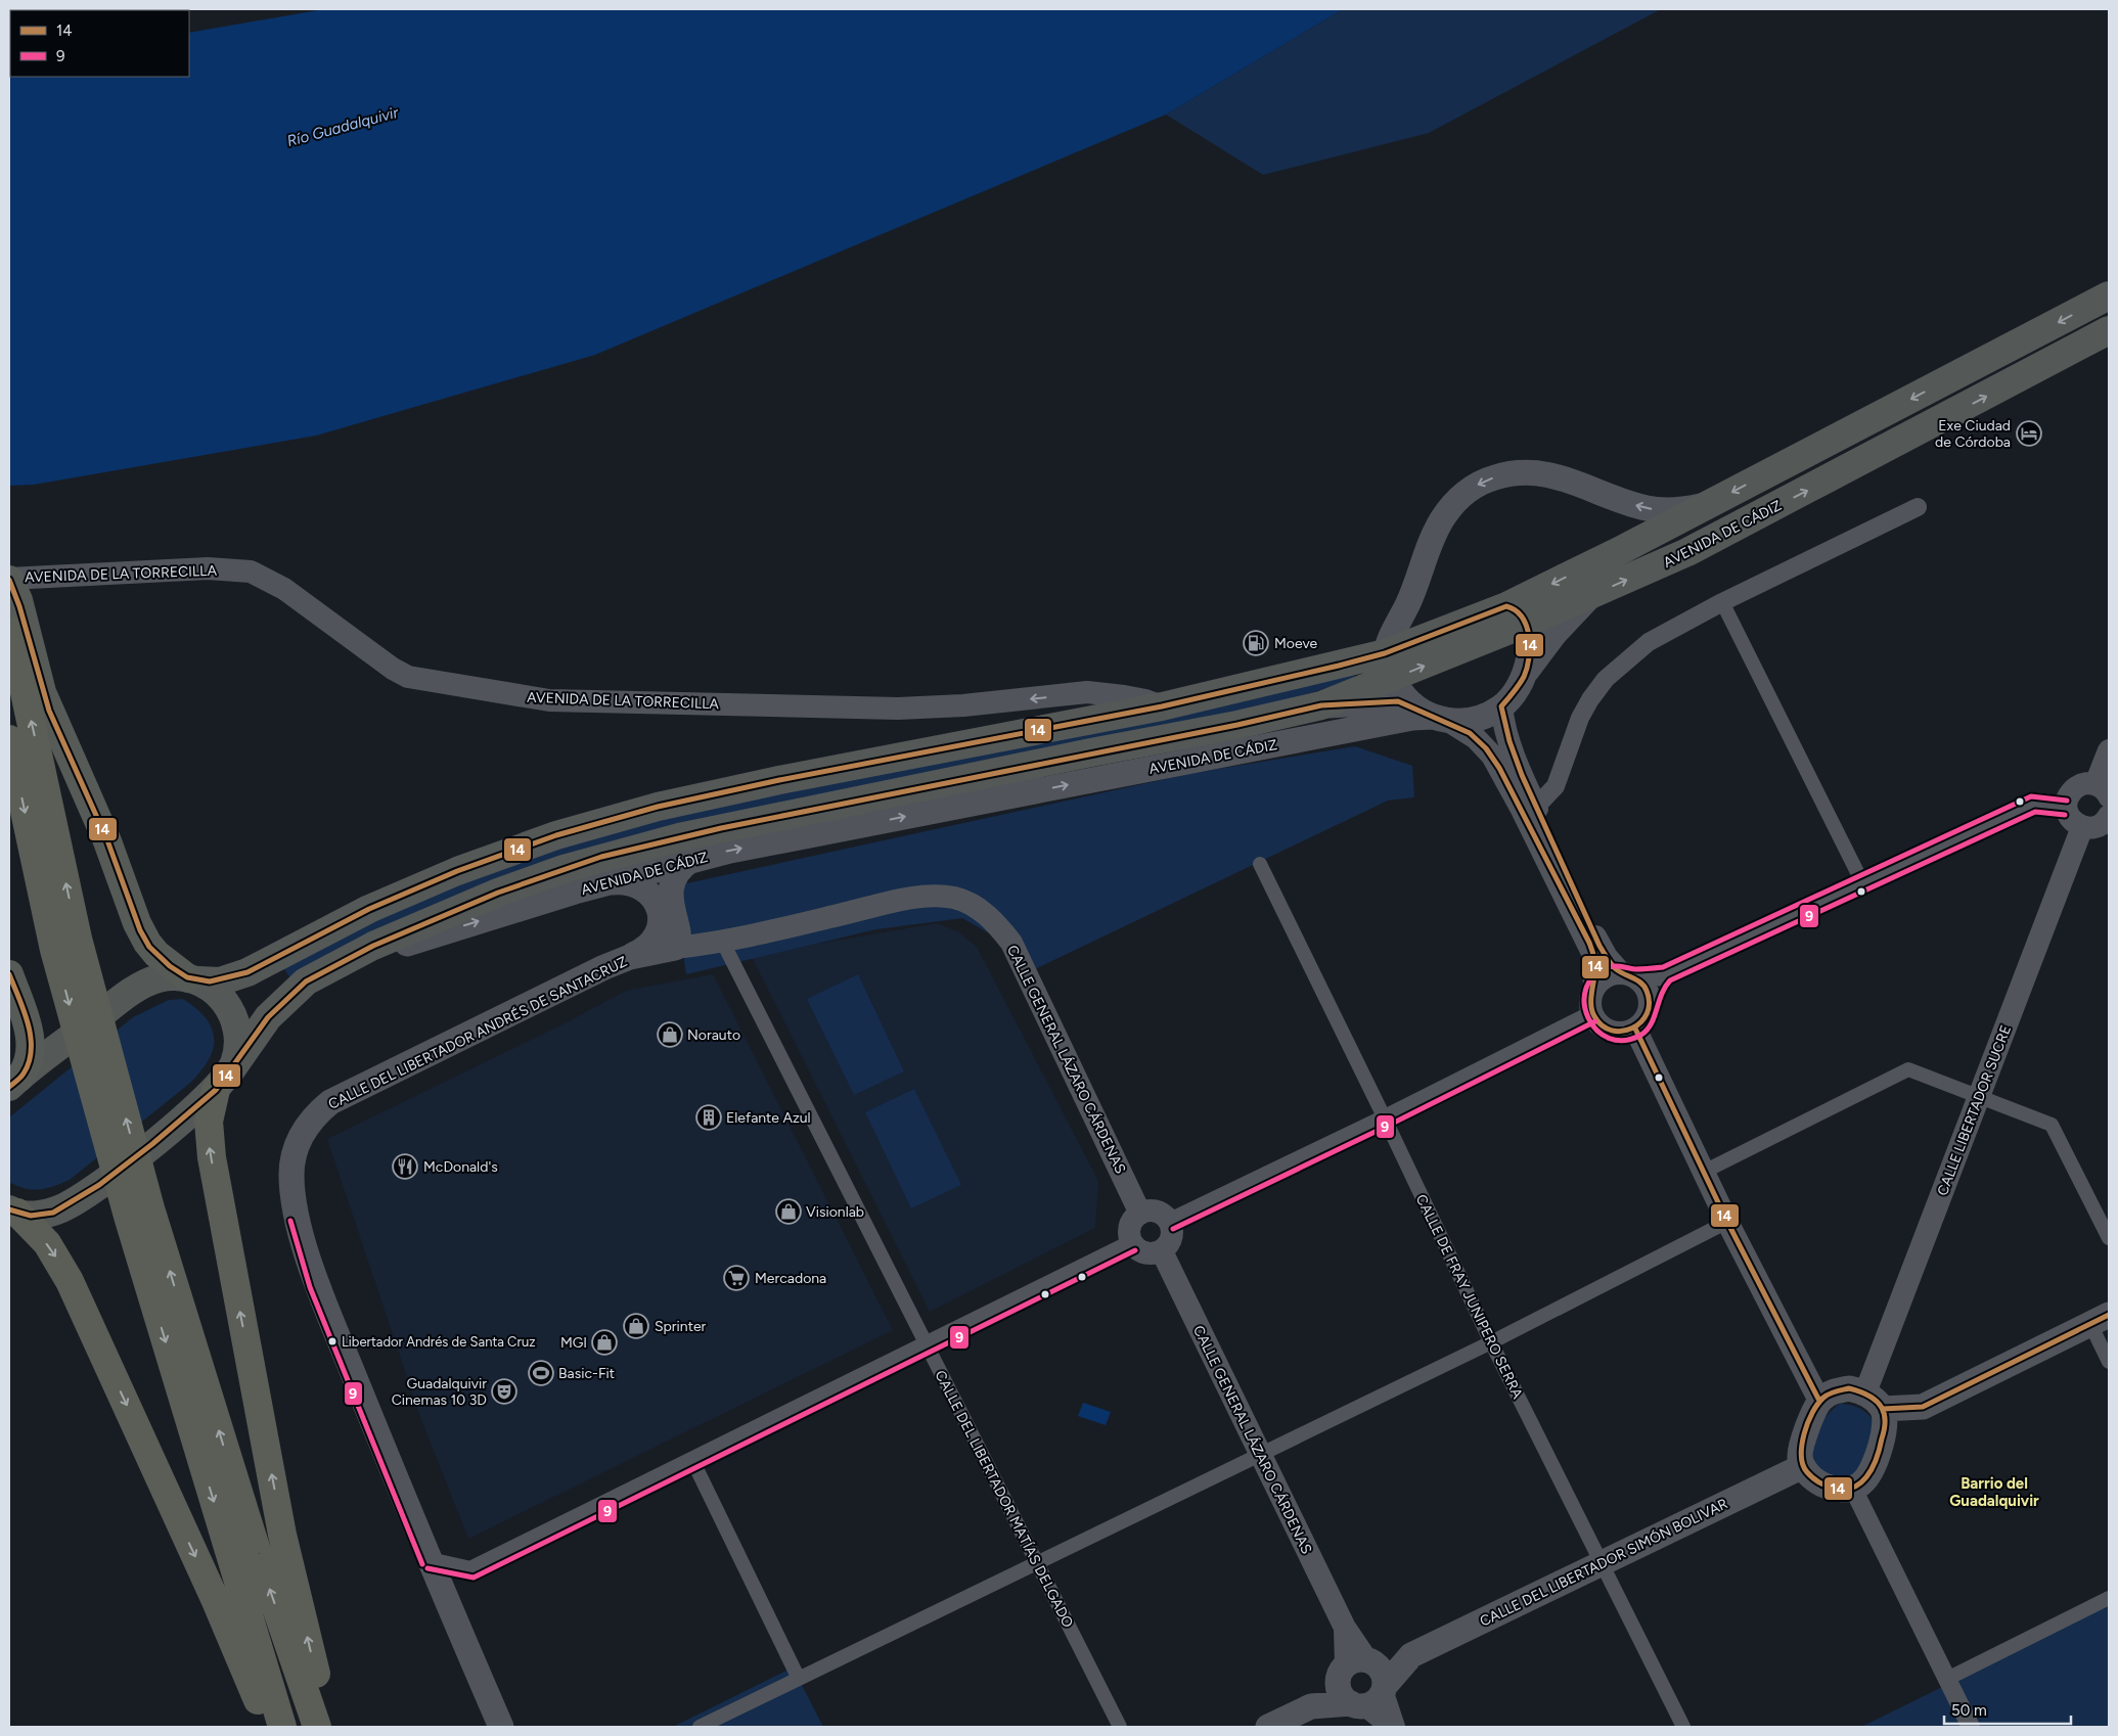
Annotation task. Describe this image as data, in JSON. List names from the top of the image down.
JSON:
{
  "streets": {
    "main road": ["AVENIDA DE CÁDIZ", "CALLE DEL LIBERTADOR ANDRÉS DE SANTACRUZ", "CALLE DEL LIBERTADOR SIMÓN BOLIVAR"],
    "street": [
      "AVENIDA DE LA TORRECILLA",
      "CALLE GENERAL LÁZARO CÁRDENAS",
      "CALLE LIBERTADOR SUCRE",
      "CALLE DE FRAY JUNIPERO SERRA",
      "CALLE DEL LIBERTADOR MATÍAS DELGADO"
    ]
  },
  "crossings": [
    ["AVENIDA DE CÁDIZ", "AVENIDA DE LA TORRECILLA"],
    ["CALLE DEL LIBERTADOR ANDRÉS DE SANTACRUZ", "CALLE GENERAL LÁZARO CÁRDENAS"],
    ["CALLE DEL LIBERTADOR ANDRÉS DE SANTACRUZ", "CALLE DEL LIBERTADOR MATÍAS DELGADO"],
    ["CALLE GENERAL LÁZARO CÁRDENAS", "CALLE DEL LIBERTADOR SIMÓN BOLIVAR"],
    ["CALLE LIBERTADOR SUCRE", "CALLE DEL LIBERTADOR SIMÓN BOLIVAR"],
    ["CALLE DE FRAY JUNIPERO SERRA", "CALLE DEL LIBERTADOR SIMÓN BOLIVAR"]
  ],
  "one_way": ["AVENIDA DE LA TORRECILLA"],
  "districts": ["Barrio del Guadalquivir"],
  "water": ["Río Guadalquivir"],
  "places": {
    "hotel": ["Exe Ciudad de Córdoba"],
    "fuel station": ["Moeve"],
    "shop": [
      "Norauto",
      "Visionlab",
      "Sprinter",
      "MGI"
    ],
    "building": ["Elefante Azul"],
    "restaurant": ["McDonald's"],
    "supermarket": ["Mercadona"],
    "other": ["Libertador Andrés de Santa Cruz"],
    "sports": ["Basic-Fit"],
    "theatre": ["Guadalquivir Cinemas 10 3D"]
  },
  "lines": ["transit line 14", "transit line 9"],
  "legend": ["14", "9"],
  "scale_bar": "50 m"
}
